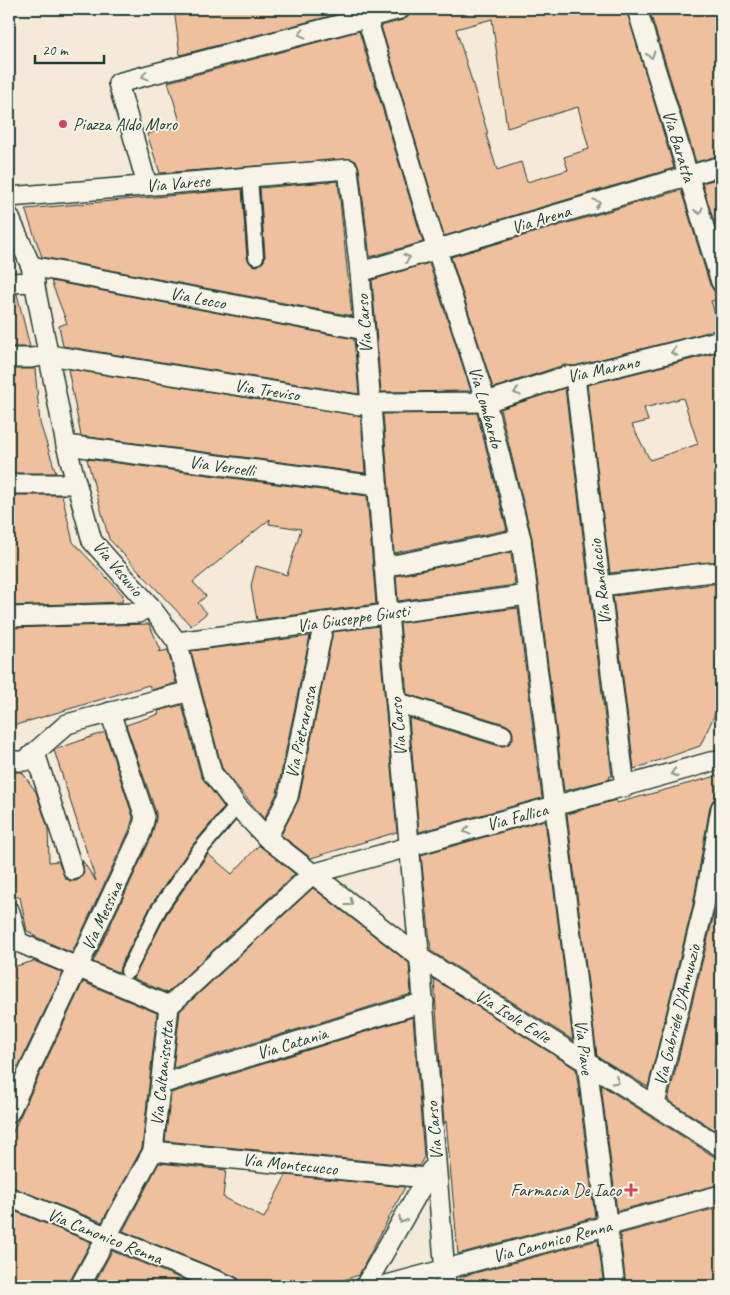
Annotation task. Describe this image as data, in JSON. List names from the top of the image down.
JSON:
{
  "streets": {
    "street": [
      "Via Baratta",
      "Via Varese",
      "Via Arena",
      "Via Lecco",
      "Via Carso",
      "Via Marano",
      "Via Treviso",
      "Via Lombardo",
      "Via Vercelli",
      "Via Vesuvio",
      "Via Randaccio",
      "Via Giuseppe Giusti",
      "Via Pietrarossa",
      "Via Fallica",
      "Via Messina",
      "Via Gabriele D'Annunzio",
      "Via Isole Eolie",
      "Via Catania",
      "Via Piave",
      "Via Caltanissetta",
      "Via Montecucco",
      "Via Canonico Renna"
    ]
  },
  "crossings": [
    ["Via Baratta", "Via Arena"],
    ["Via Varese", "Via Carso"],
    ["Via Arena", "Via Carso"],
    ["Via Arena", "Via Lombardo"],
    ["Via Lecco", "Via Carso"],
    ["Via Lecco", "Via Vesuvio"],
    ["Via Carso", "Via Treviso"],
    ["Via Carso", "Via Vercelli"],
    ["Via Carso", "Via Giuseppe Giusti"],
    ["Via Carso", "Via Fallica"],
    ["Via Carso", "Via Isole Eolie"],
    ["Via Carso", "Via Catania"],
    ["Via Carso", "Via Montecucco"],
    ["Via Marano", "Via Treviso"],
    ["Via Marano", "Via Lombardo"],
    ["Via Marano", "Via Randaccio"],
    ["Via Treviso", "Via Lombardo"],
    ["Via Treviso", "Via Vesuvio"],
    ["Via Lombardo", "Via Giuseppe Giusti"],
    ["Via Lombardo", "Via Fallica"],
    ["Via Lombardo", "Via Piave"],
    ["Via Vercelli", "Via Vesuvio"],
    ["Via Vesuvio", "Via Giuseppe Giusti"],
    ["Via Vesuvio", "Via Pietrarossa"],
    ["Via Vesuvio", "Via Fallica"],
    ["Via Vesuvio", "Via Isole Eolie"],
    ["Via Randaccio", "Via Fallica"],
    ["Via Giuseppe Giusti", "Via Pietrarossa"],
    ["Via Fallica", "Via Isole Eolie"],
    ["Via Fallica", "Via Piave"],
    ["Via Messina", "Via Caltanissetta"],
    ["Via Gabriele D'Annunzio", "Via Isole Eolie"],
    ["Via Isole Eolie", "Via Piave"],
    ["Via Catania", "Via Caltanissetta"],
    ["Via Piave", "Via Canonico Renna"],
    ["Via Caltanissetta", "Via Montecucco"],
    ["Via Caltanissetta", "Via Canonico Renna"]
  ],
  "one_way": [
    "Via Baratta",
    "Via Arena",
    "Via Marano",
    "Via Fallica",
    "Via Isole Eolie"
  ],
  "places": {
    "other": ["Piazza Aldo Moro"],
    "health": ["Farmacia De Iaco"]
  },
  "scale_bar": "20 m"
}
